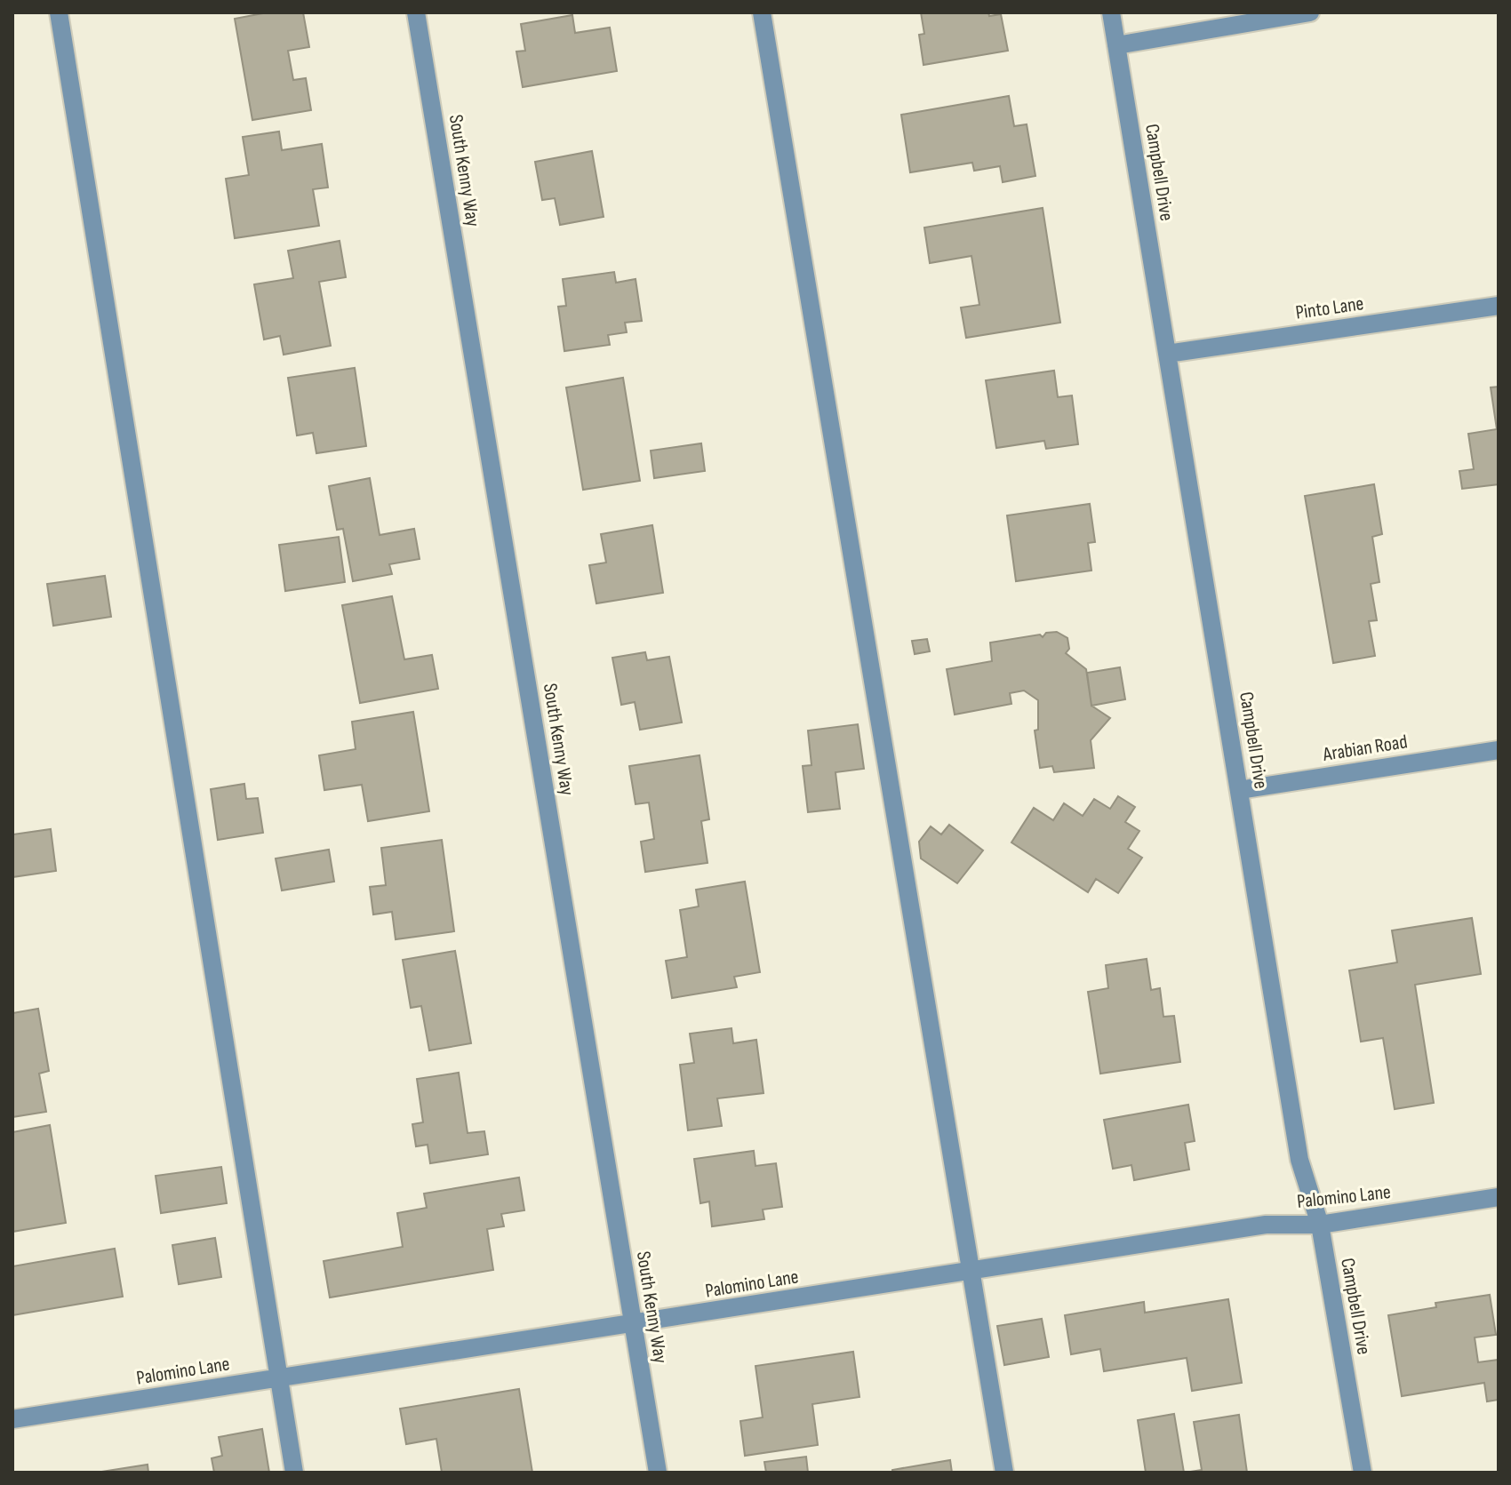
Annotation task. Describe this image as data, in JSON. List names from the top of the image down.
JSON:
{
  "streets": {
    "street": [
      "South Kenny Way",
      "Campbell Drive",
      "Pinto Lane",
      "Arabian Road",
      "Palomino Lane"
    ]
  },
  "crossings": [
    ["South Kenny Way", "Palomino Lane"],
    ["Campbell Drive", "Pinto Lane"],
    ["Campbell Drive", "Arabian Road"],
    ["Campbell Drive", "Palomino Lane"]
  ]
}
